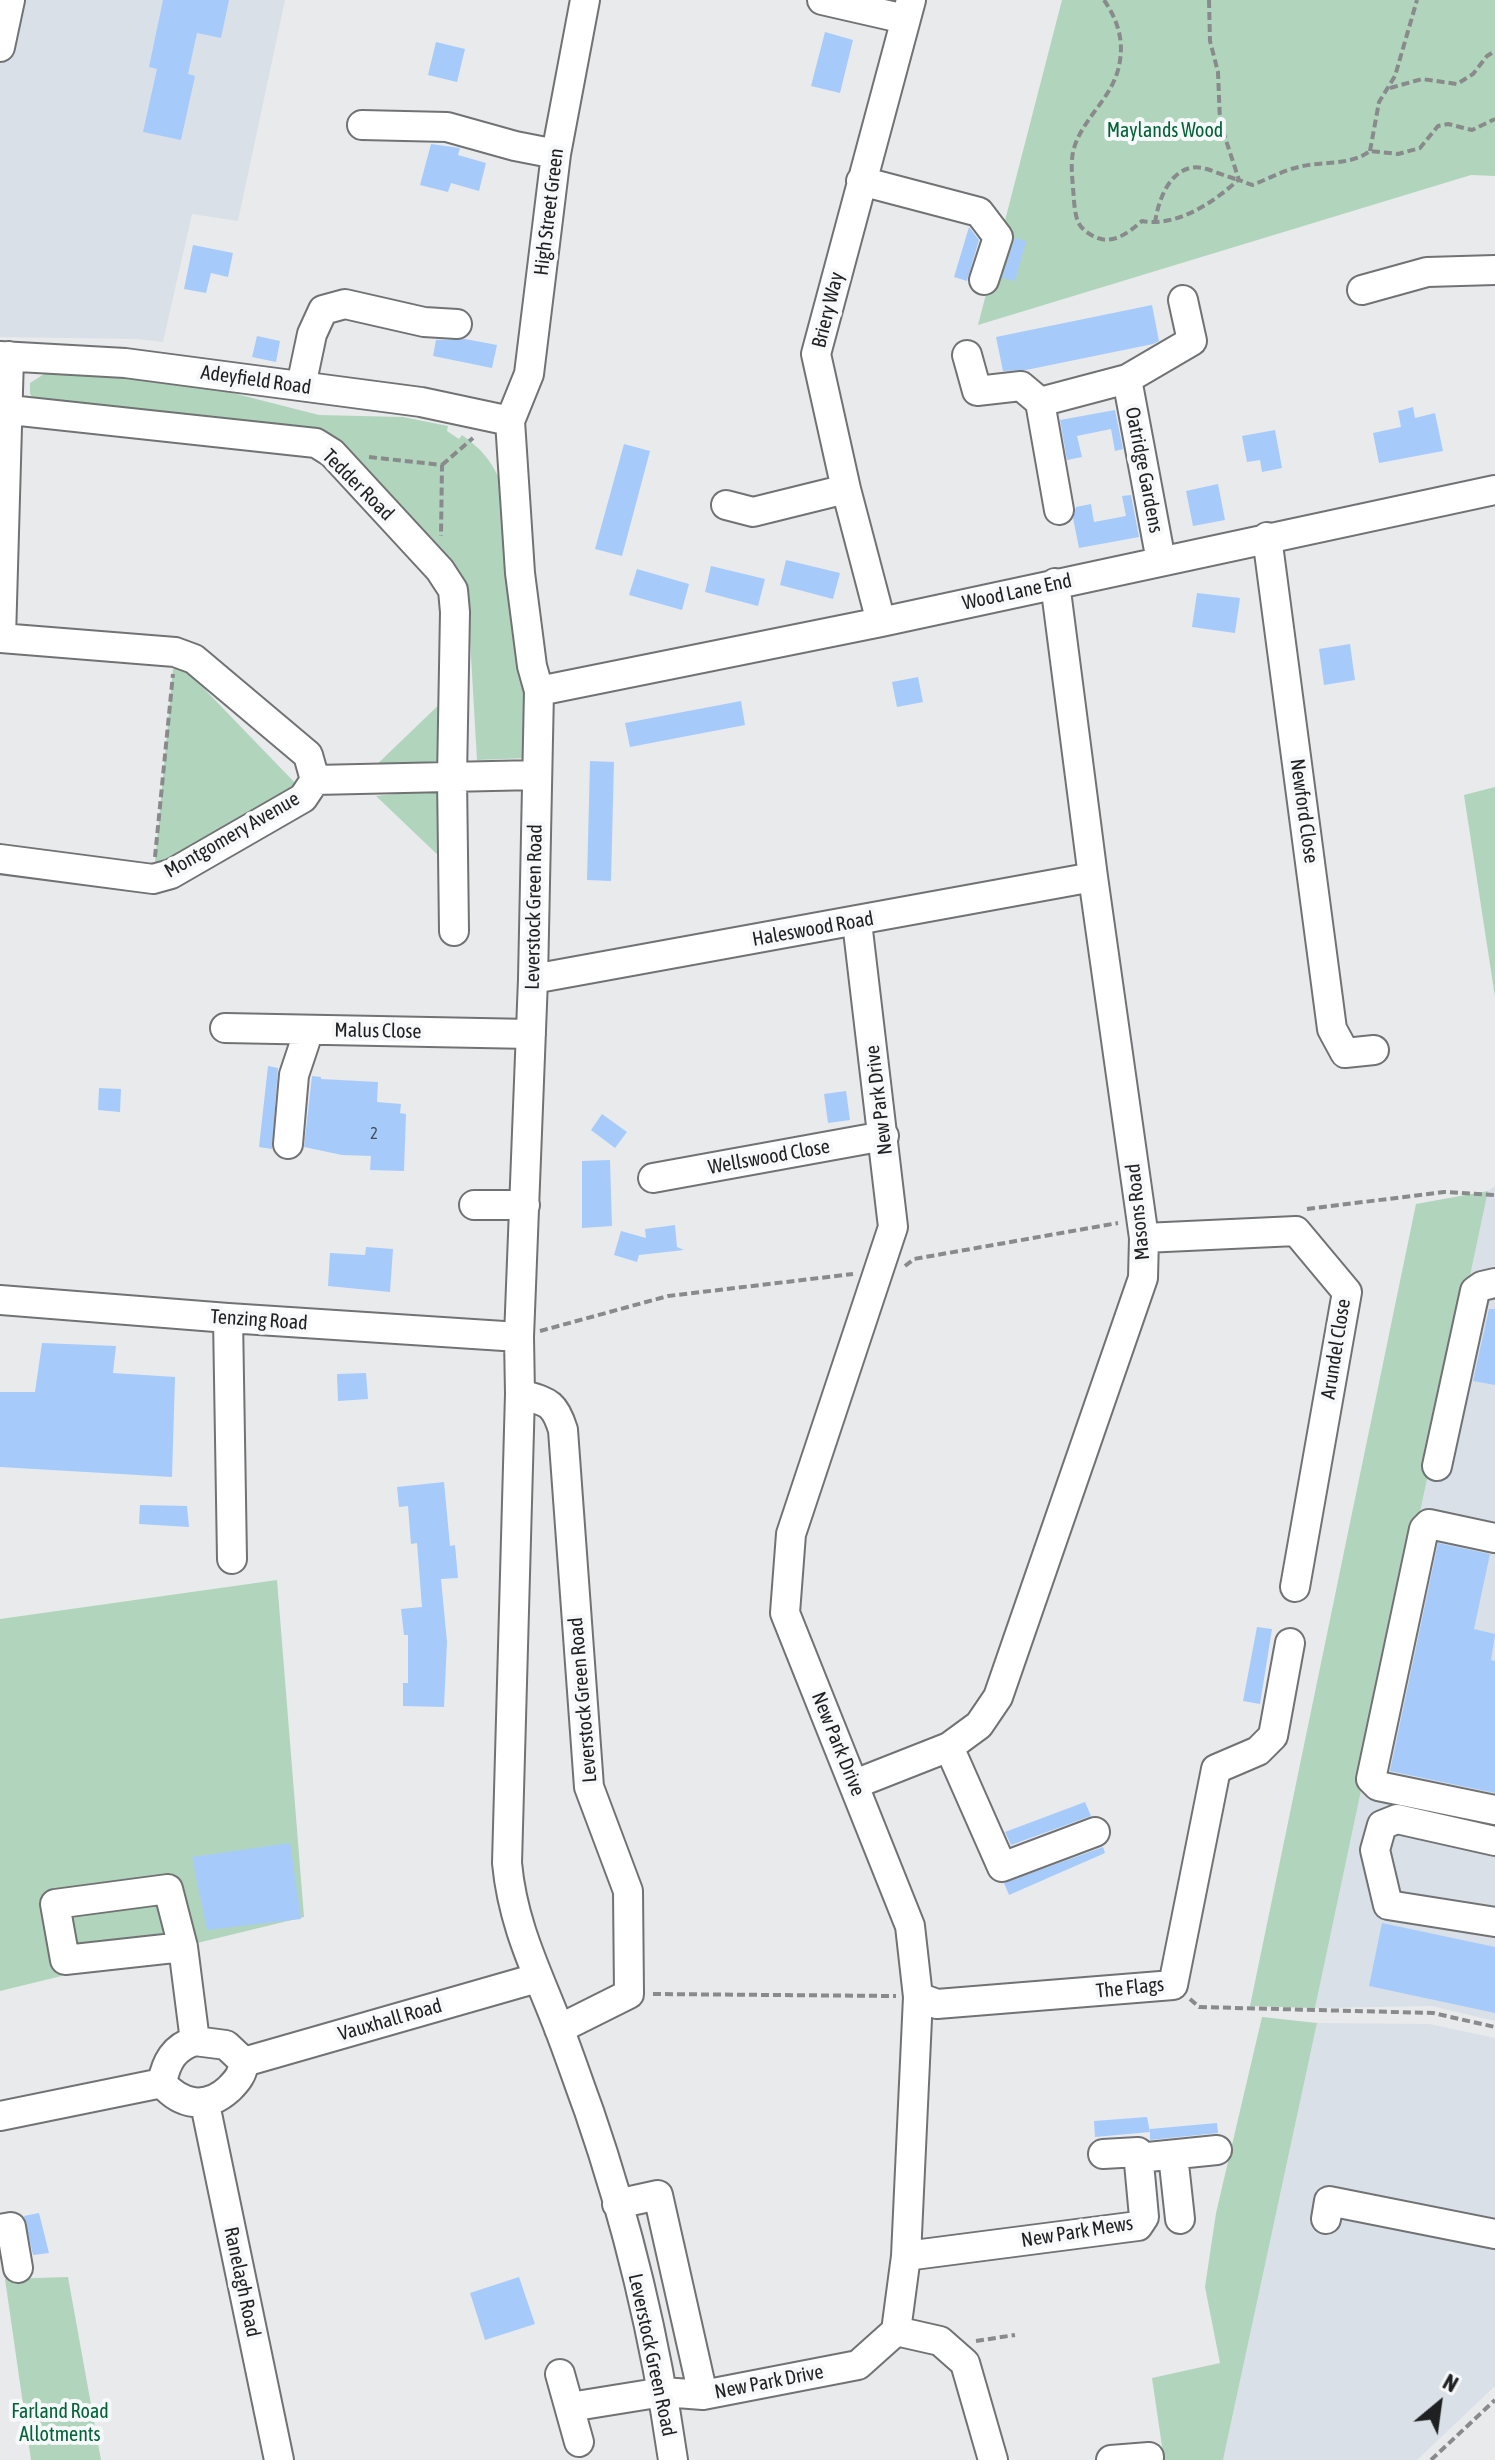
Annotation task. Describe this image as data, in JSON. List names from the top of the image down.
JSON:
{
  "streets": {
    "street": [
      "High Street Green",
      "Briery Way",
      "Adeyfield Road",
      "Oatridge Gardens",
      "Tedder Road",
      "Wood Lane End",
      "Newford Close",
      "Montgomery Avenue",
      "Leverstock Green Road",
      "Haleswood Road",
      "Malus Close",
      "New Park Drive",
      "Wellswood Close",
      "Masons Road",
      "Tenzing Road",
      "Arundel Close",
      "The Flags",
      "Vauxhall Road",
      "New Park Mews",
      "Ranelagh Road"
    ]
  },
  "crossings": [
    ["High Street Green", "Adeyfield Road"],
    ["High Street Green", "Leverstock Green Road"],
    ["Briery Way", "Wood Lane End"],
    ["Adeyfield Road", "Montgomery Avenue"],
    ["Adeyfield Road", "Leverstock Green Road"],
    ["Oatridge Gardens", "Wood Lane End"],
    ["Tedder Road", "Montgomery Avenue"],
    ["Wood Lane End", "Newford Close"],
    ["Wood Lane End", "Leverstock Green Road"],
    ["Wood Lane End", "Masons Road"],
    ["Montgomery Avenue", "Leverstock Green Road"],
    ["Leverstock Green Road", "Haleswood Road"],
    ["Leverstock Green Road", "Malus Close"],
    ["Leverstock Green Road", "New Park Drive"],
    ["Leverstock Green Road", "Tenzing Road"],
    ["Leverstock Green Road", "Vauxhall Road"],
    ["Haleswood Road", "New Park Drive"],
    ["Haleswood Road", "Masons Road"],
    ["New Park Drive", "Wellswood Close"],
    ["New Park Drive", "Masons Road"],
    ["New Park Drive", "The Flags"],
    ["New Park Drive", "New Park Mews"],
    ["Masons Road", "Arundel Close"],
    ["Vauxhall Road", "Ranelagh Road"]
  ],
  "parks": ["Maylands Wood", "Farland Road Allotments"],
  "house_numbers": ["2"],
  "north": "top right"
}
